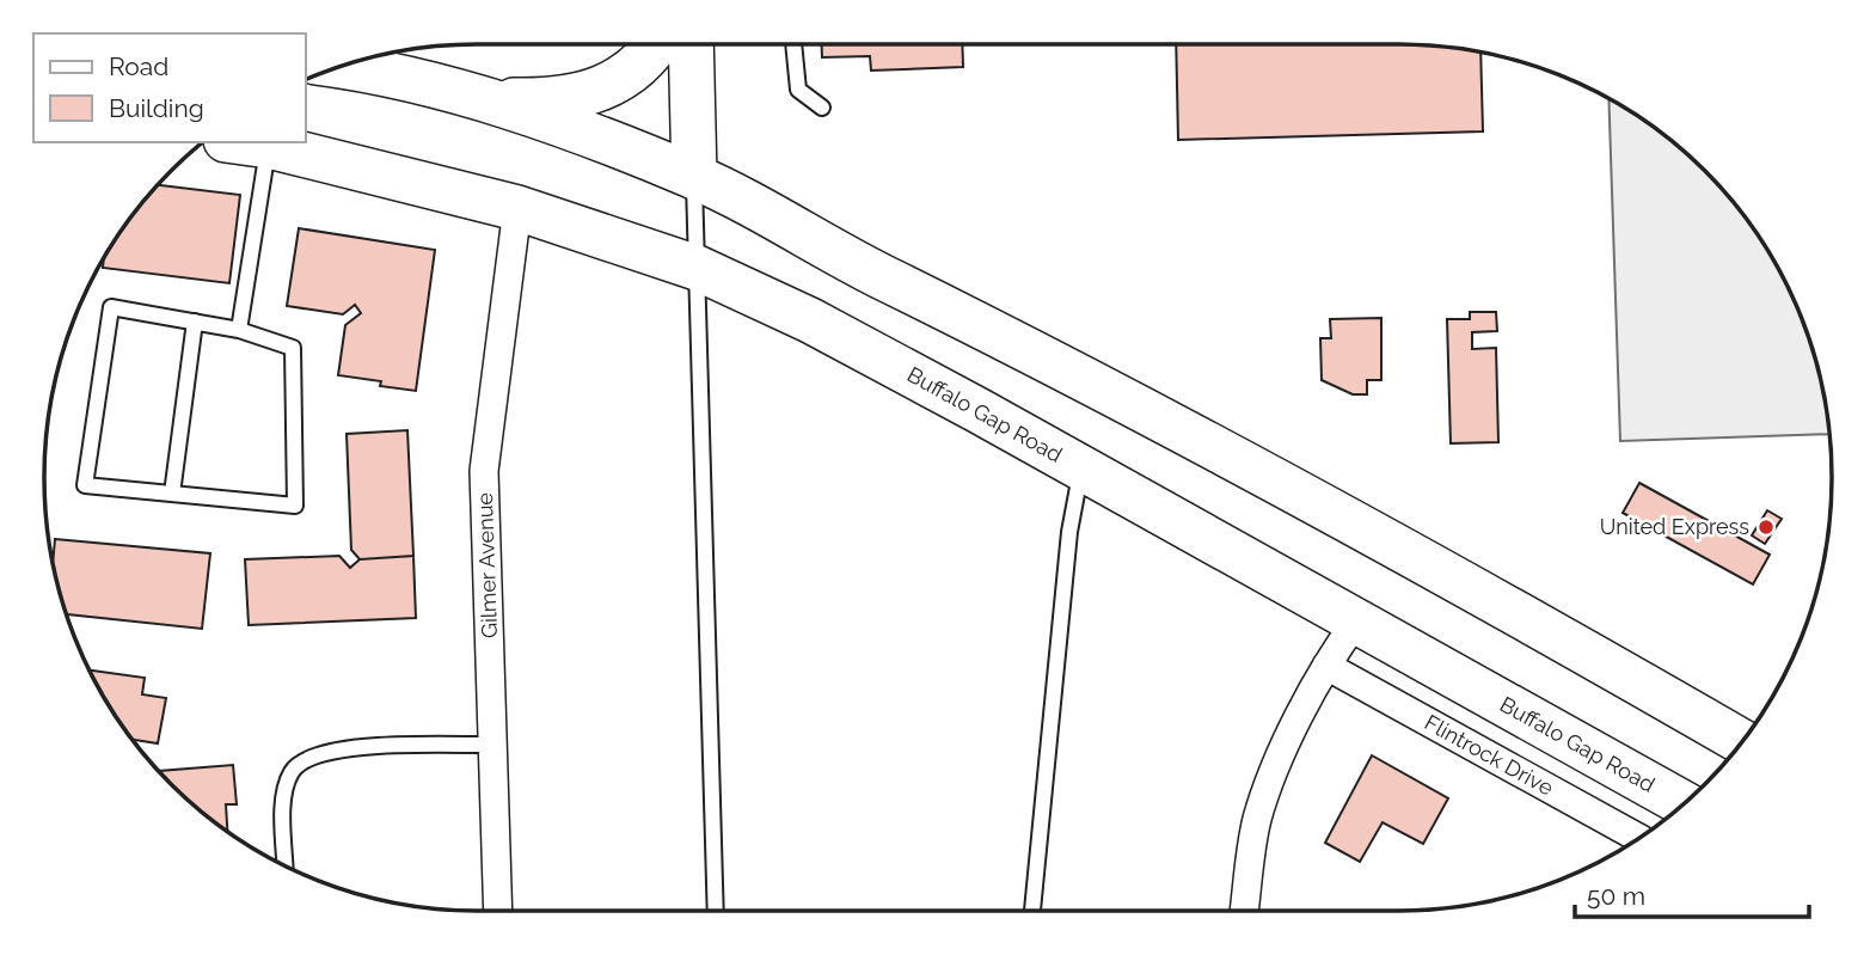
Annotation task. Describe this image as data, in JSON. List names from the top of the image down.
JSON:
{
  "streets": {
    "main road": ["Buffalo Gap Road"],
    "street": ["Gilmer Avenue", "Flintrock Drive"]
  },
  "crossings": [
    ["Buffalo Gap Road", "Gilmer Avenue"]
  ],
  "places": ["United Express"],
  "legend": ["Road", "Building"],
  "scale_bar": "50 m"
}
